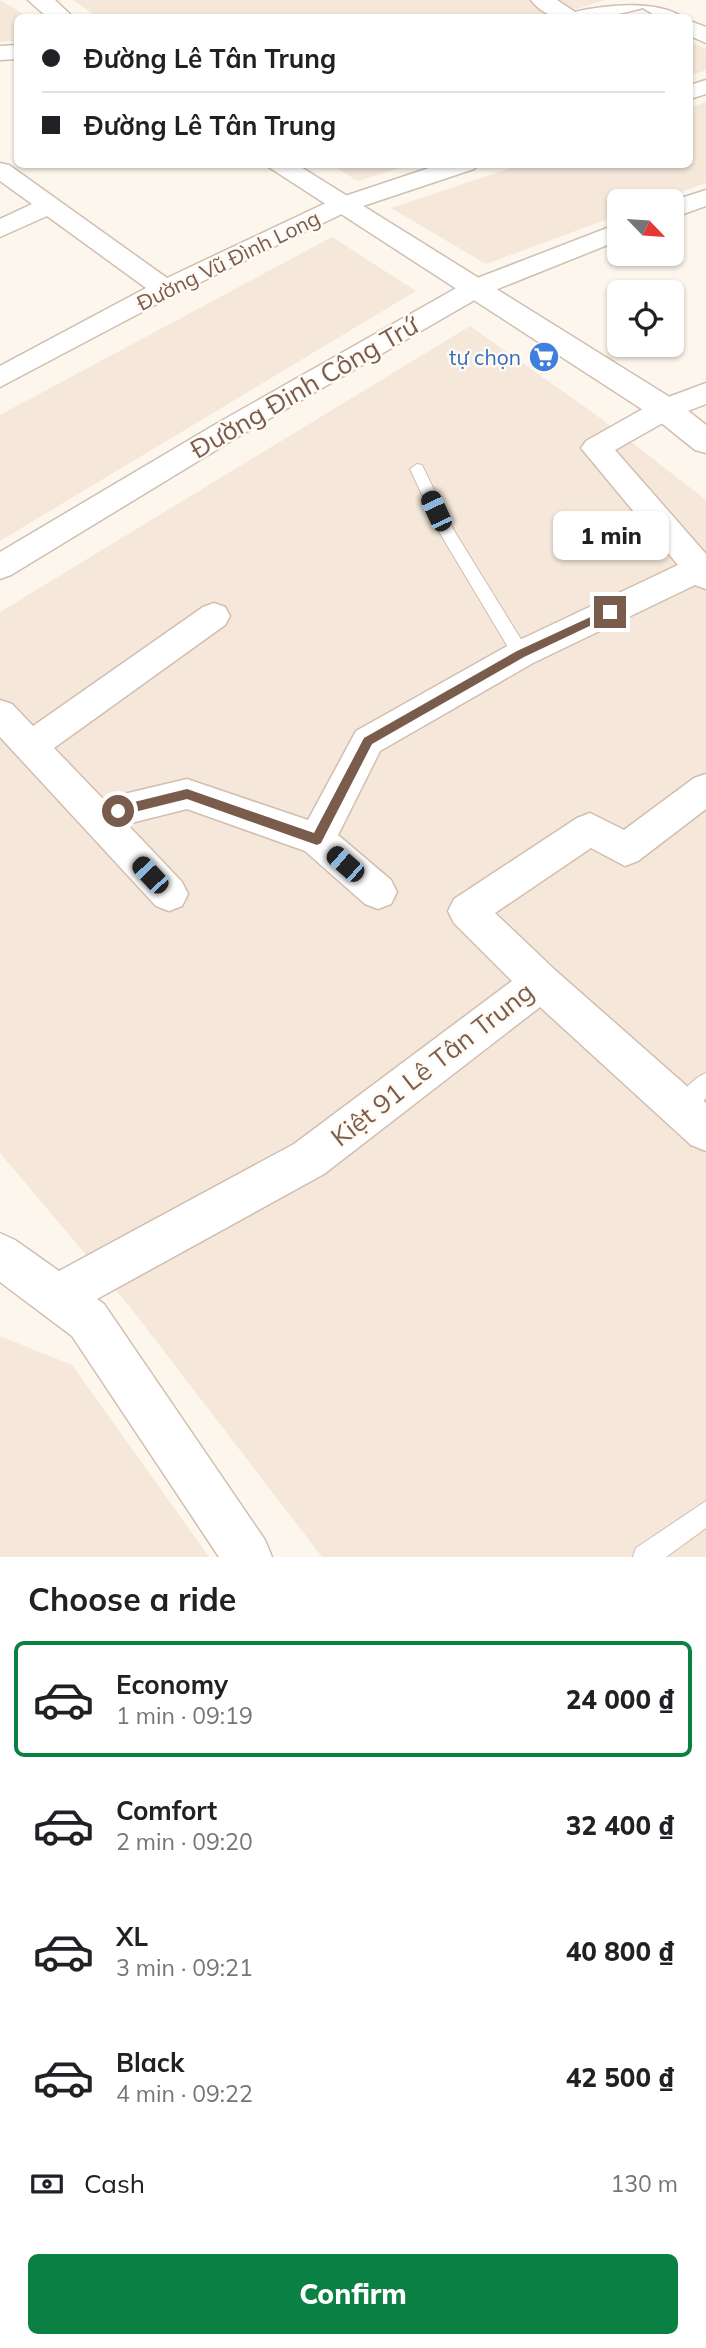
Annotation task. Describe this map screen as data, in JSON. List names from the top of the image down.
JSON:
{
  "streets": {
    "street": ["Đường Vũ Đình Long", "Đường Đinh Công Trứ", "Kiệt 91 Lê Tân Trung"]
  },
  "places": {
    "supermarket": ["tự chọn"]
  },
  "north": "bottom right",
  "page": {
    "banner": ["Đường Lê Tân Trung", "Đường Lê Tân Trung"],
    "bubble": "1 min",
    "heading": "Choose a ride",
    "list": [
      {
        "name": "Economy",
        "note": "1 min · 09:19",
        "value": "24 000 ₫"
      },
      {
        "name": "Comfort",
        "note": "2 min · 09:20",
        "value": "32 400 ₫"
      },
      {
        "name": "XL",
        "note": "3 min · 09:21",
        "value": "40 800 ₫"
      },
      {
        "name": "Black",
        "note": "4 min · 09:22",
        "value": "42 500 ₫"
      }
    ],
    "pay": ["Cash", "130 m"],
    "buttons": "Confirm"
  }
}
